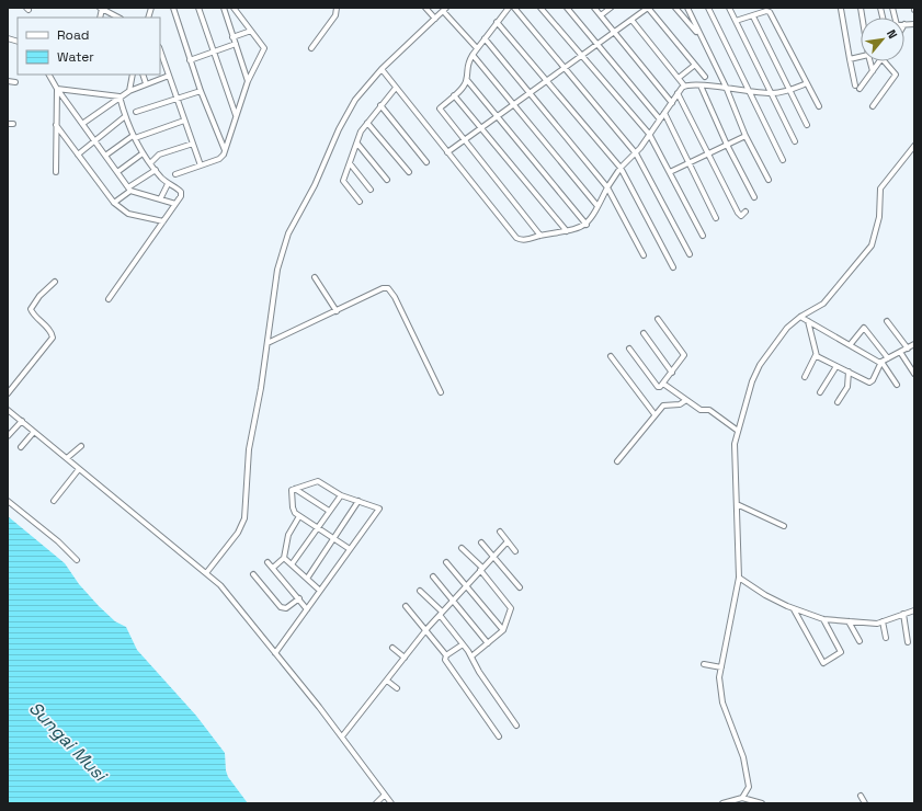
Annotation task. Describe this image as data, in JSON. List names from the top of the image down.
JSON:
{
  "water": ["Sungai Musi"],
  "legend": ["Road", "Water"],
  "north": "top right"
}
